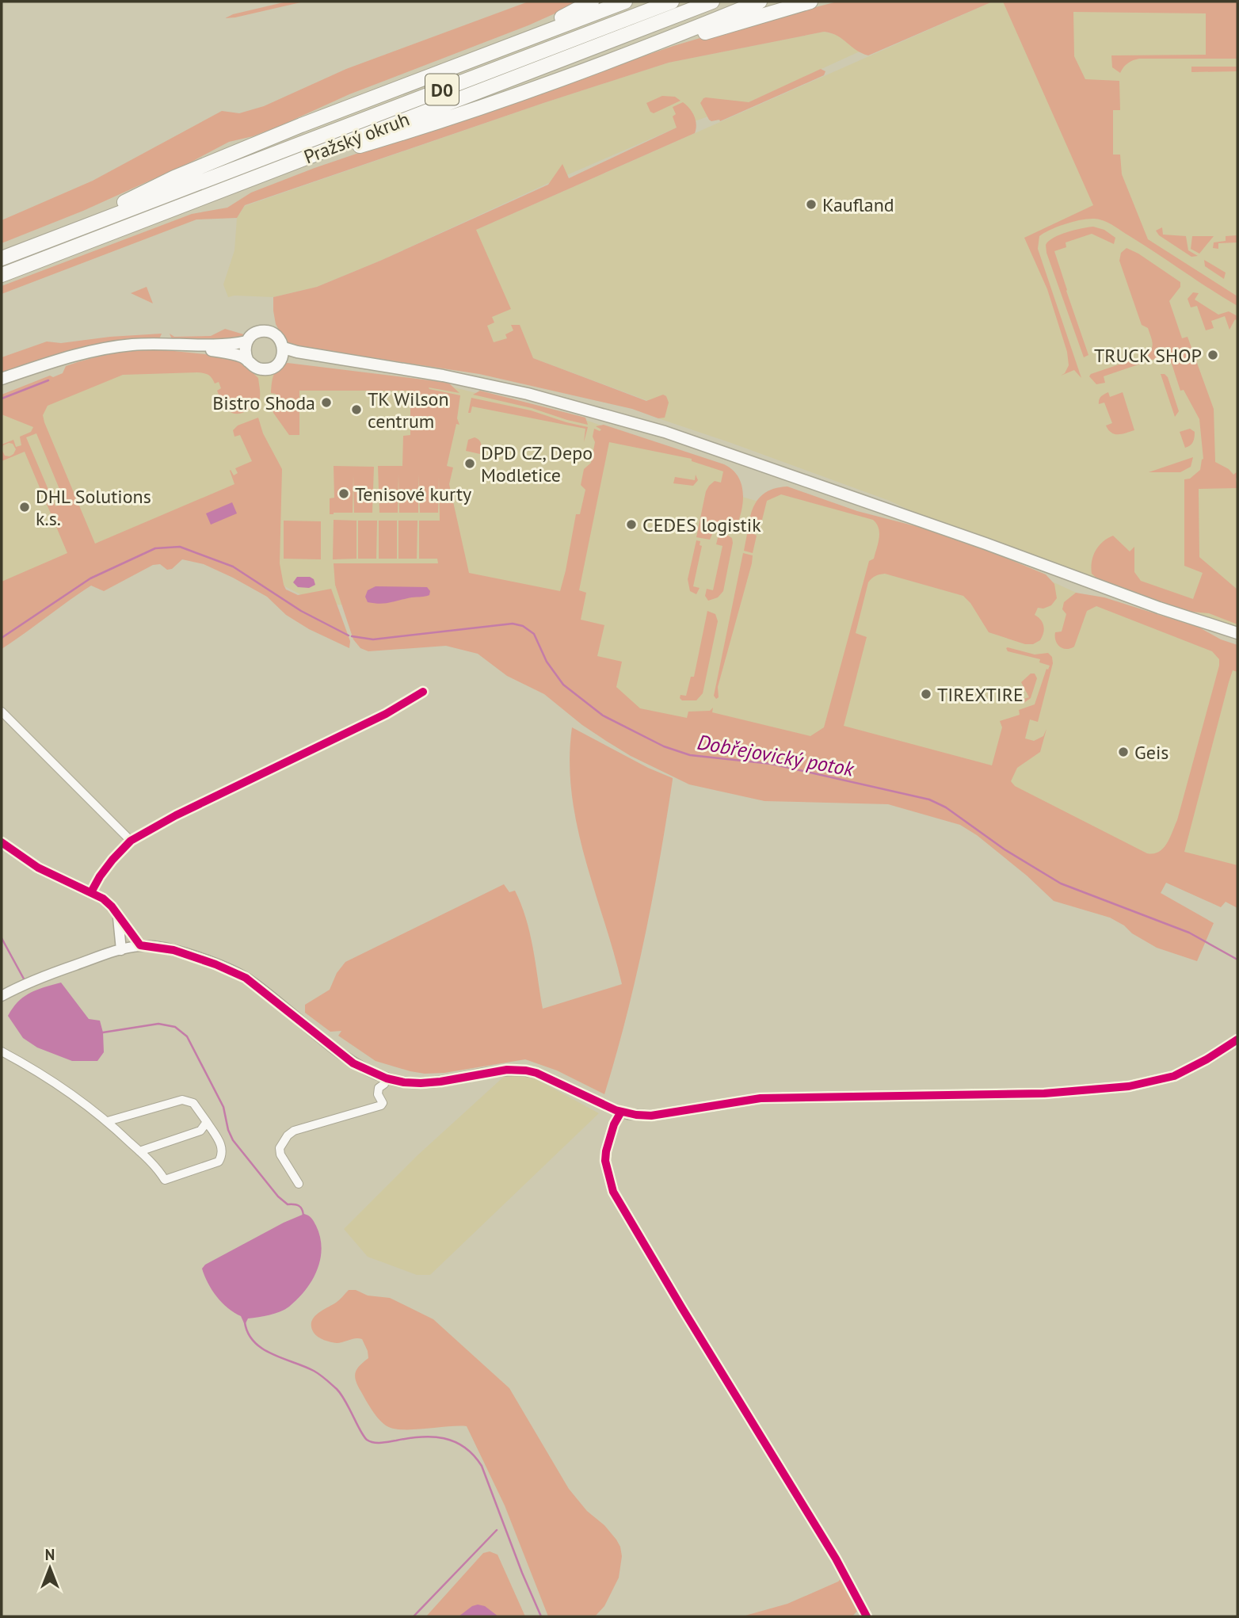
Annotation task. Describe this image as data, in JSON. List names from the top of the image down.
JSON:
{
  "streets": {
    "highway": ["D0", "Pražský okruh"]
  },
  "crossings": [
    ["D0", "Pražský okruh"]
  ],
  "water": ["Dobřejovický potok"],
  "places": [
    "Kaufland",
    "TRUCK SHOP",
    "Bistro Shoda",
    "TK Wilson centrum",
    "DPD CZ, Depo Modletice",
    "Tenisové kurty",
    "DHL Solutions k.s.",
    "CEDES logistik",
    "TIREXTIRE",
    "Geis"
  ],
  "north": "top"
}
